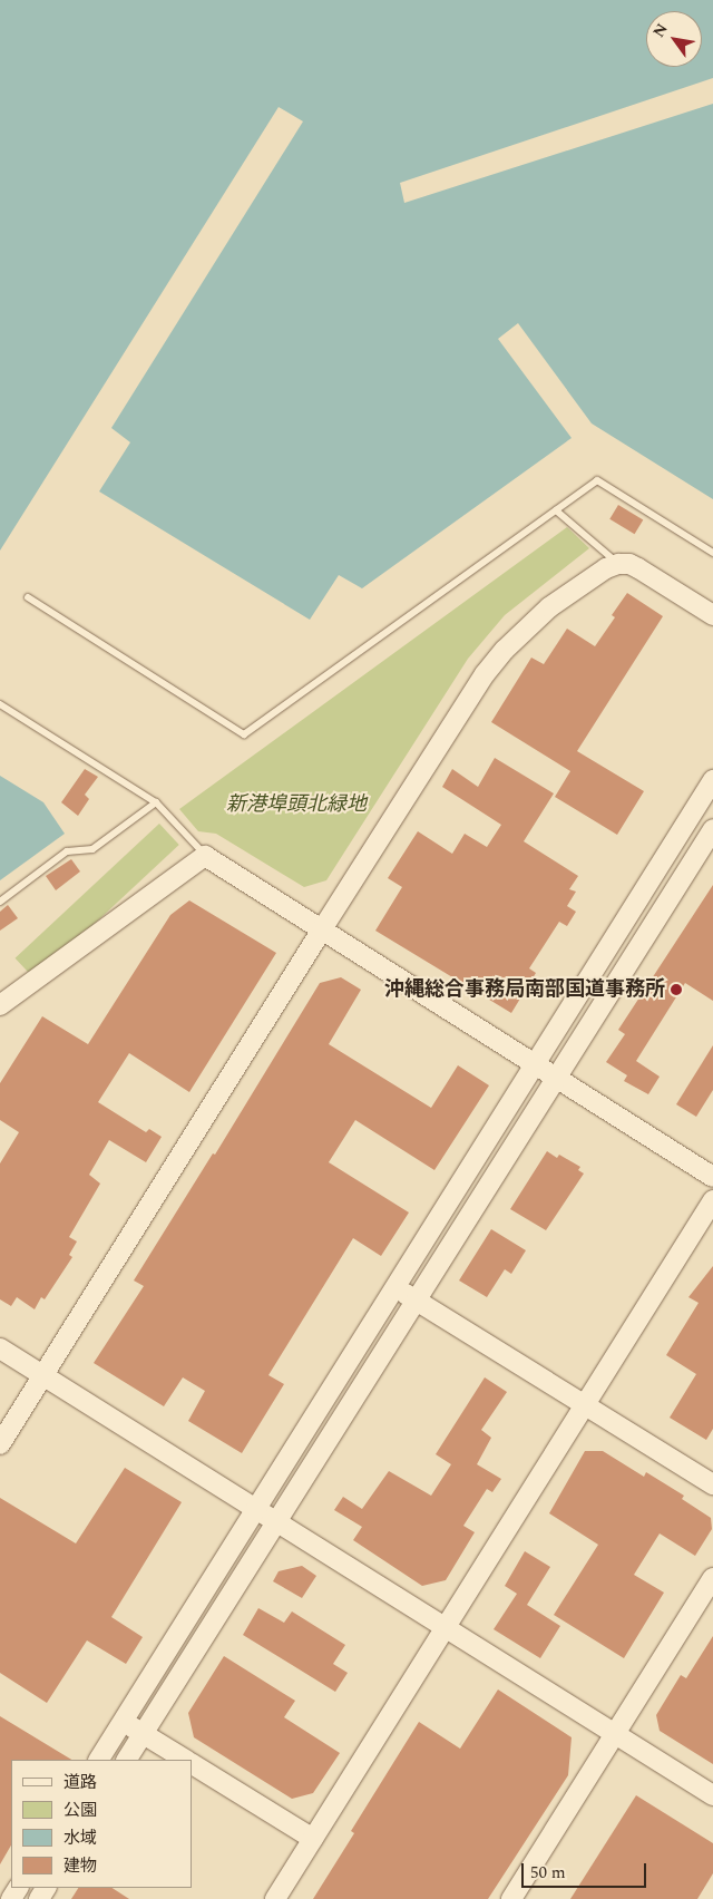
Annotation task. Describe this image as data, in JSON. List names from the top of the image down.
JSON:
{
  "parks": ["新港埠頭北緑地"],
  "places": ["沖縄総合事務局南部国道事務所"],
  "legend": [
    "道路",
    "公園",
    "水域",
    "建物"
  ],
  "scale_bar": "50 m",
  "north": "top left"
}
